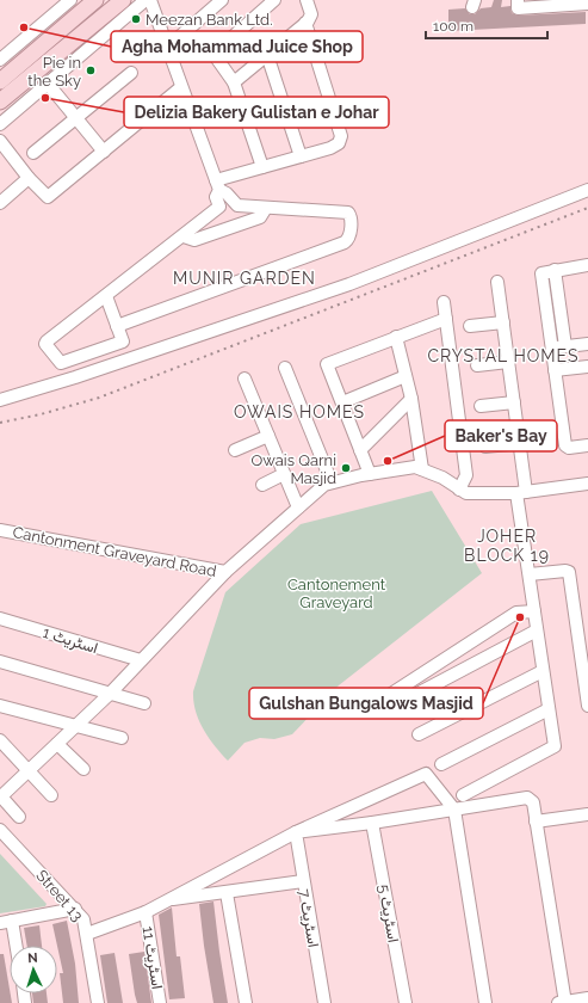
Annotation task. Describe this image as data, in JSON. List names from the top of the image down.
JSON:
{
  "streets": {
    "street": [
      "Cantonment Graveyard Road",
      "اسٹریٹ 1",
      "Street 13",
      "اسٹریٹ 5",
      "اسٹریٹ 7",
      "اسٹریٹ 11"
    ]
  },
  "districts": [
    "MUNIR GARDEN",
    "CRYSTAL HOMES",
    "OWAIS HOMES",
    "JOHER BLOCK 19"
  ],
  "parks": ["Cantonement Graveyard"],
  "places": [
    "Meezan Bank Ltd.",
    "Agha Mohammad Juice Shop",
    "Pie in the Sky",
    "Delizia Bakery Gulistan e Johar",
    "Baker's Bay",
    "Owais Qarni Masjid",
    "Gulshan Bungalows Masjid"
  ],
  "scale_bar": "100 m",
  "north": "top"
}
